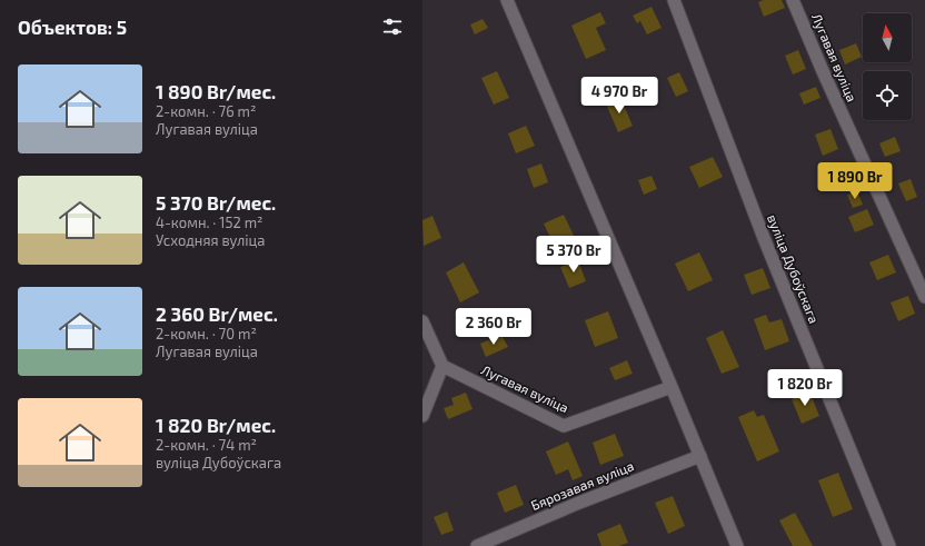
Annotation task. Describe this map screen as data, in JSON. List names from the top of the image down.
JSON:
{
  "streets": {
    "street": ["Лугавая вуліца", "вуліца Дубоўскага", "Бярозавая вуліца"]
  },
  "north": "top",
  "page": {
    "heading": "Объектов: 5",
    "list": [
      {
        "name": "1 890 Br/мес.",
        "note": "2-комн. · 76 m² · Лугавая вуліца"
      },
      {
        "name": "5 370 Br/мес.",
        "note": "4-комн. · 152 m² · Усходняя вуліца"
      },
      {
        "name": "2 360 Br/мес.",
        "note": "2-комн. · 70 m² · Лугавая вуліца"
      },
      {
        "name": "1 820 Br/мес.",
        "note": "2-комн. · 74 m² · вуліца Дубоўскага"
      }
    ],
    "price": [
      "4 970 Br",
      "1 890 Br",
      "5 370 Br",
      "2 360 Br",
      "1 820 Br"
    ]
  }
}
